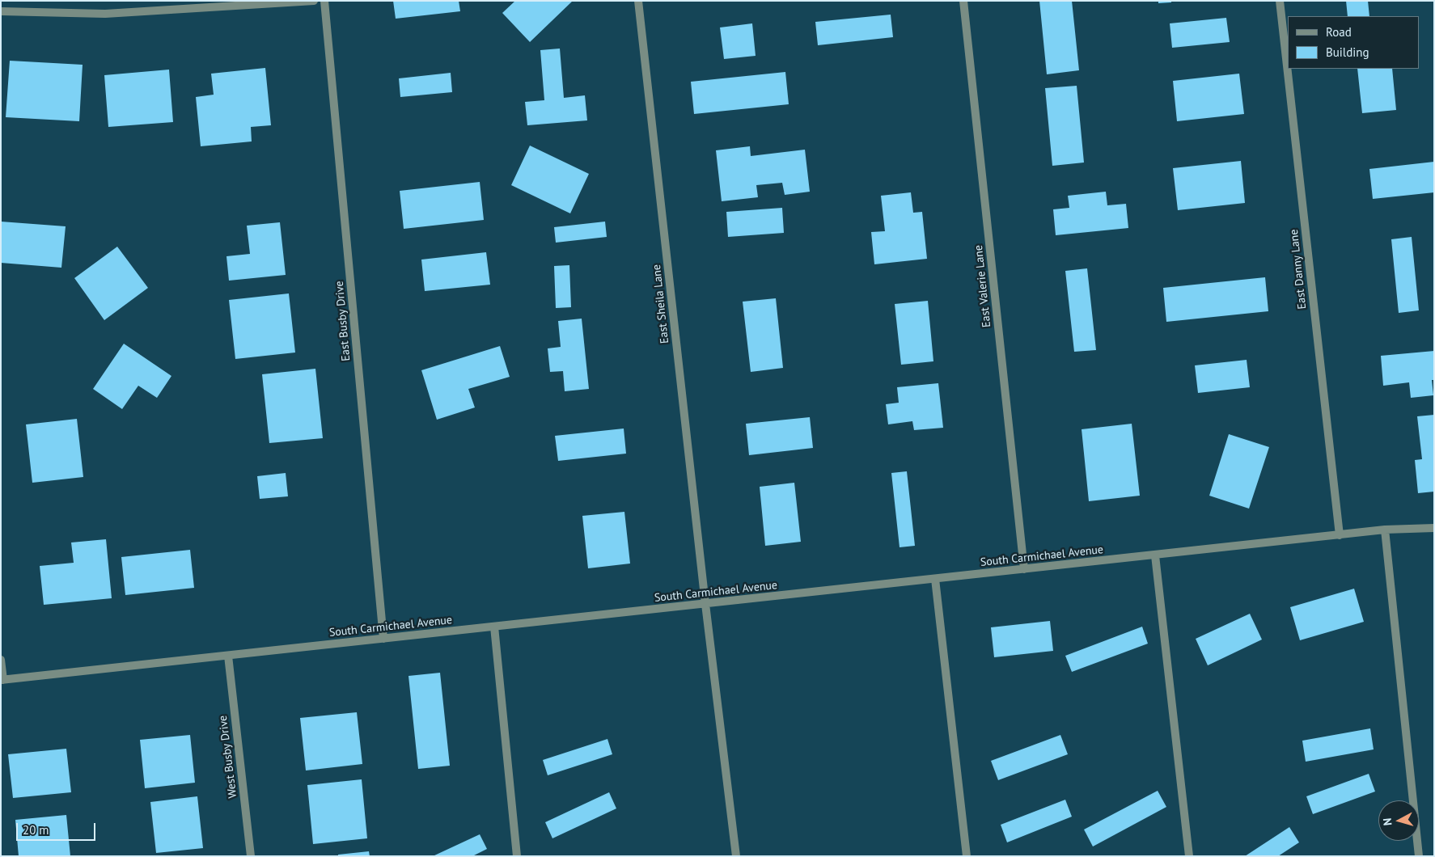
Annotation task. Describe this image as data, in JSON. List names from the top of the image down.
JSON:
{
  "streets": {
    "street": [
      "East Danny Lane",
      "East Valerie Lane",
      "East Sheila Lane",
      "East Busby Drive",
      "South Carmichael Avenue",
      "West Busby Drive"
    ]
  },
  "crossings": [
    ["East Danny Lane", "South Carmichael Avenue"],
    ["East Valerie Lane", "South Carmichael Avenue"],
    ["East Sheila Lane", "South Carmichael Avenue"],
    ["East Busby Drive", "South Carmichael Avenue"],
    ["South Carmichael Avenue", "West Busby Drive"]
  ],
  "legend": ["Road", "Building"],
  "scale_bar": "20 m",
  "north": "left"
}
